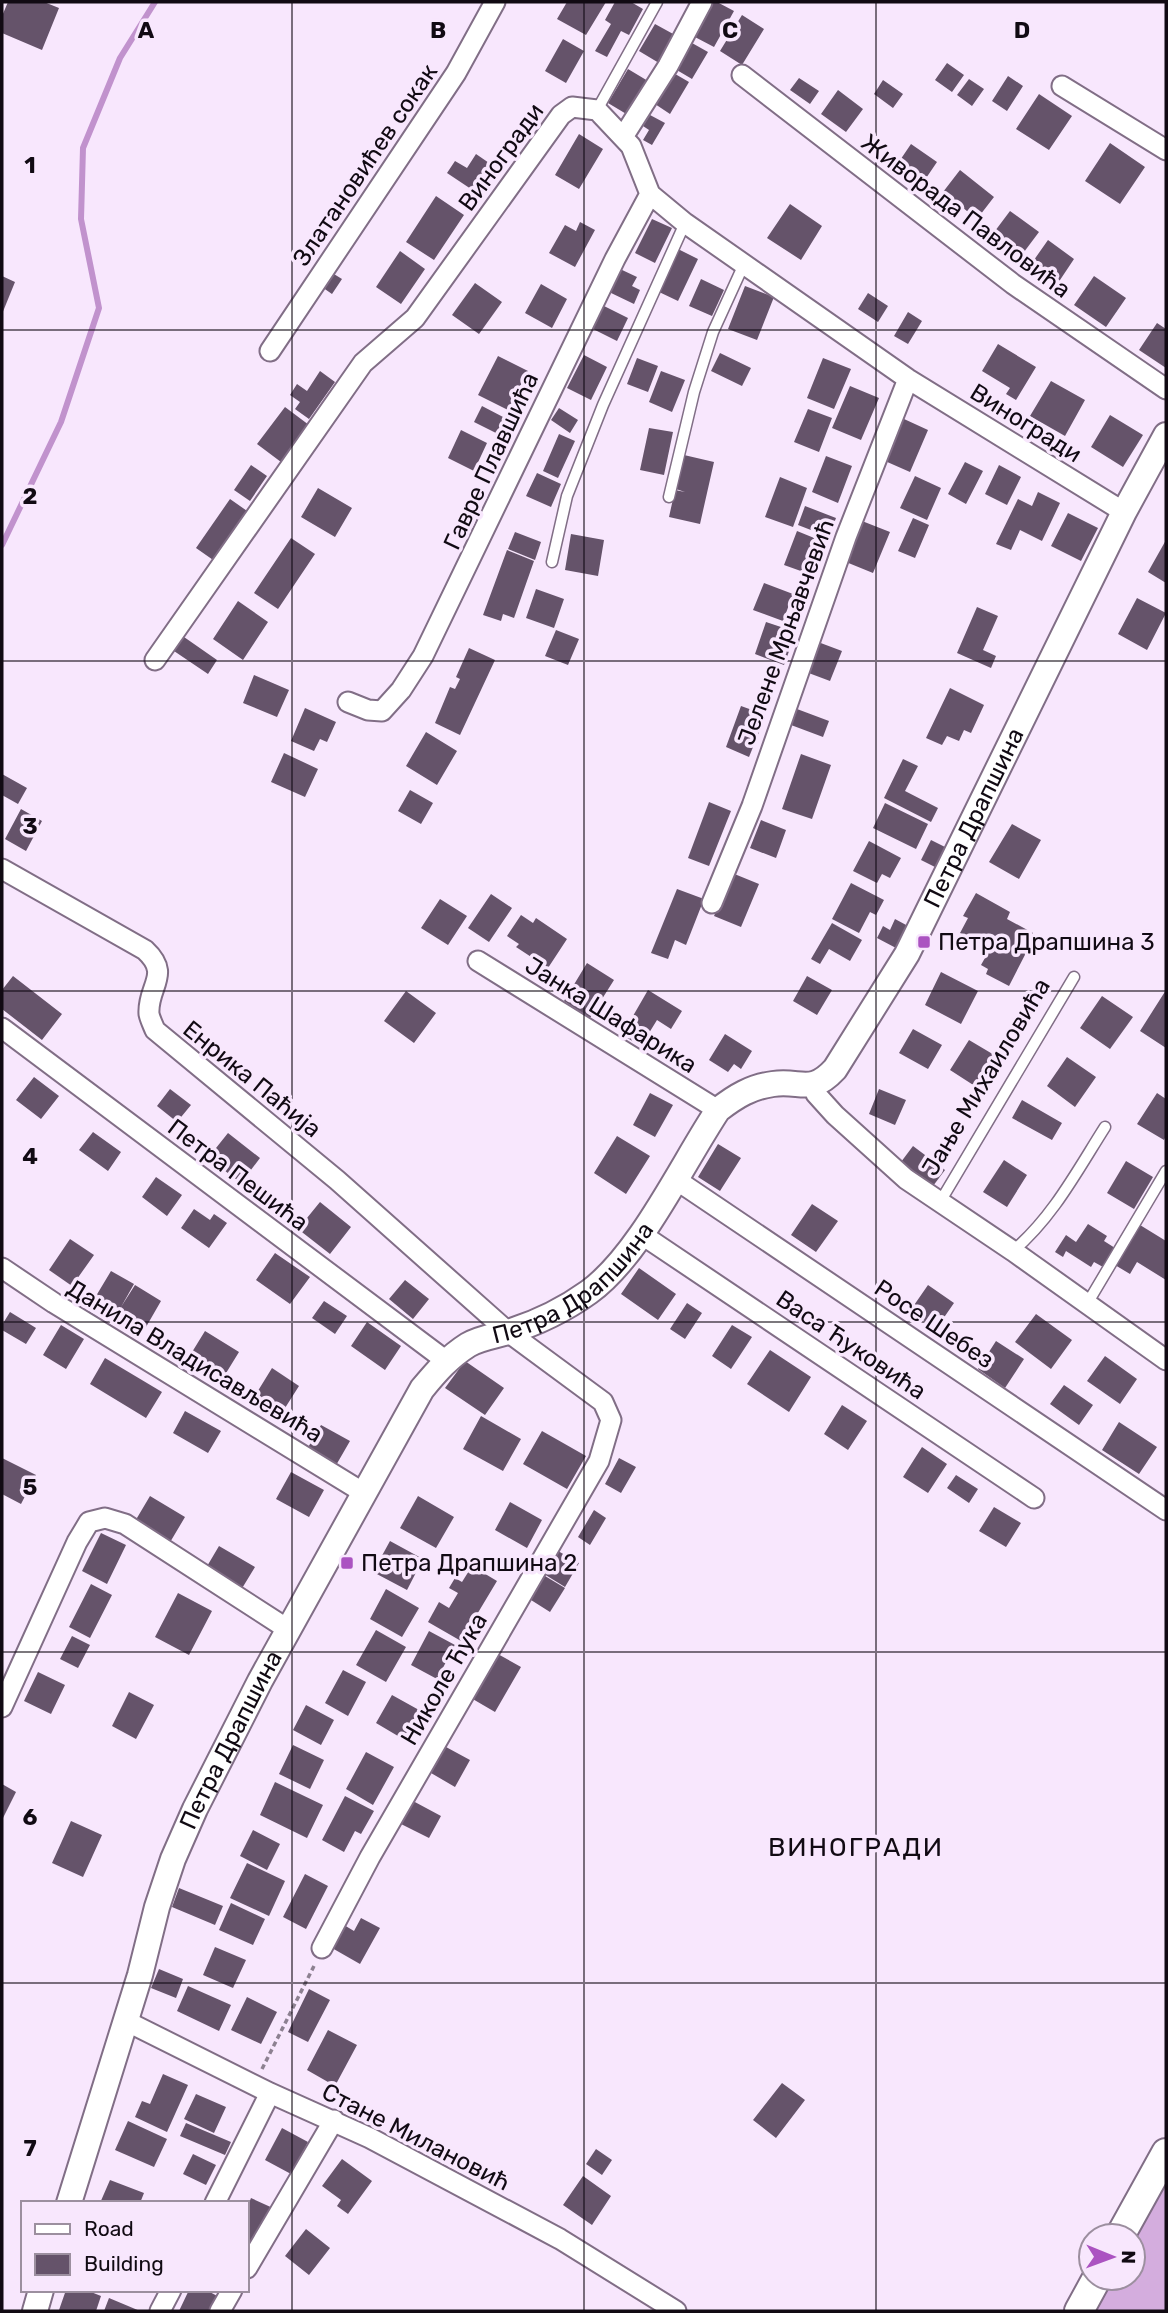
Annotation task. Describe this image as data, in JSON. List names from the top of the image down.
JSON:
{
  "streets": {
    "street": [
      "Виногради",
      "Златановићев сокак",
      "Живорада Павловића",
      "Гавре Плавшића",
      "Јелене Мрњавчевић",
      "Петра Драпшина",
      "Јанка Шафарика",
      "Јање Михаиловића",
      "Енрика Паћија",
      "Петра Пешића",
      "Росе Шебез",
      "Васа Ћуковића",
      "Данила Владисављевића",
      "Николе Ћука",
      "Стане Милановић"
    ]
  },
  "crossings": [
    ["Виногради", "Гавре Плавшића"],
    ["Виногради", "Јелене Мрњавчевић"],
    ["Виногради", "Петра Драпшина"],
    ["Петра Драпшина", "Јанка Шафарика"],
    ["Петра Драпшина", "Јање Михаиловића"],
    ["Петра Драпшина", "Енрика Паћија"],
    ["Петра Драпшина", "Петра Пешића"],
    ["Петра Драпшина", "Росе Шебез"],
    ["Петра Драпшина", "Васа Ћуковића"],
    ["Петра Драпшина", "Данила Владисављевића"],
    ["Петра Драпшина", "Николе Ћука"],
    ["Петра Драпшина", "Стане Милановић"],
    ["Енрика Паћија", "Николе Ћука"]
  ],
  "districts": ["ВИНОГРАДИ"],
  "places": {
    "transit": ["Петра Драпшина 3", "Петра Драпшина 2"]
  },
  "legend": ["Road", "Building"],
  "north": "right",
  "grid": {
    "columns": [
      "A",
      "B",
      "C",
      "D"
    ],
    "rows": [
      "1",
      "2",
      "3",
      "4",
      "5",
      "6",
      "7"
    ]
  }
}
